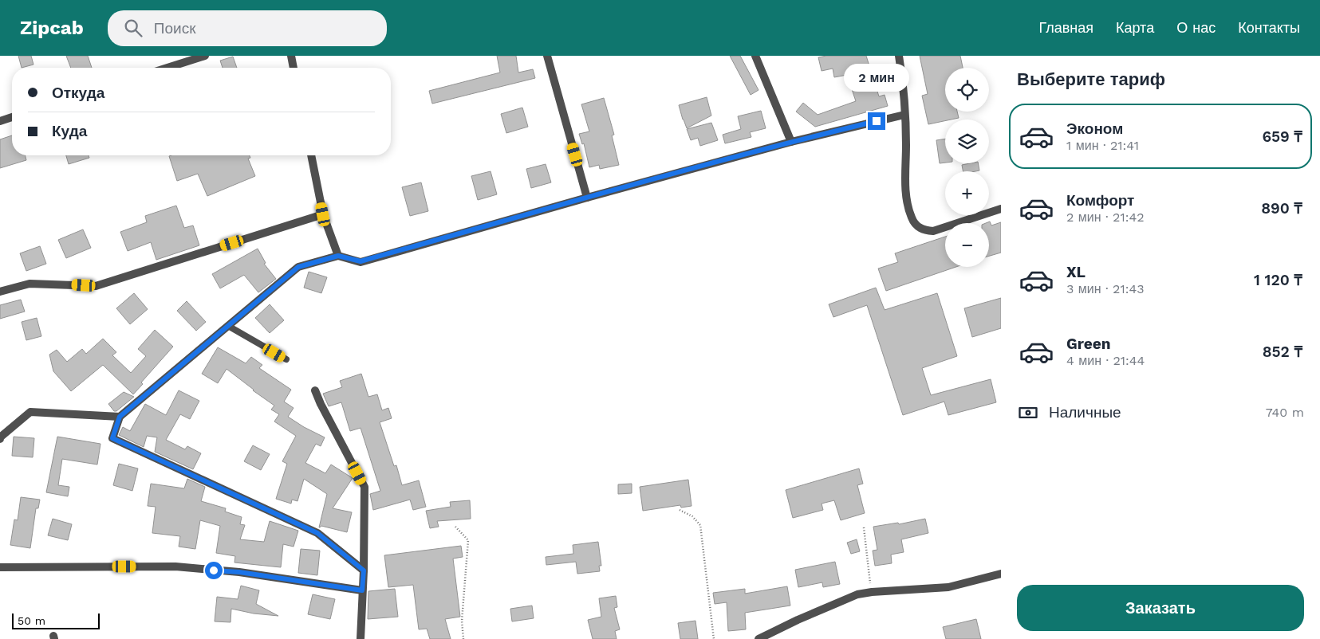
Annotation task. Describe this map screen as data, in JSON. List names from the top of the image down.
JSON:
{
  "scale_bar": "50 m",
  "page": {
    "header": "Zipcab",
    "search": "Поиск",
    "nav": [
      "Главная",
      "Карта",
      "О нас",
      "Контакты"
    ],
    "heading": "Выберите тариф",
    "bubble": "2 мин",
    "map_buttons": ["+", "−"],
    "banner": ["Откуда", "Куда"],
    "list": [
      {
        "name": "Эконом",
        "note": "1 мин · 21:41",
        "value": "659 ₸"
      },
      {
        "name": "Комфорт",
        "note": "2 мин · 21:42",
        "value": "890 ₸"
      },
      {
        "name": "XL",
        "note": "3 мин · 21:43",
        "value": "1 120 ₸"
      },
      {
        "name": "Green",
        "note": "4 мин · 21:44",
        "value": "852 ₸"
      }
    ],
    "pay": ["Наличные", "740 m"],
    "buttons": "Заказать",
    "scale": "50 m"
  }
}
